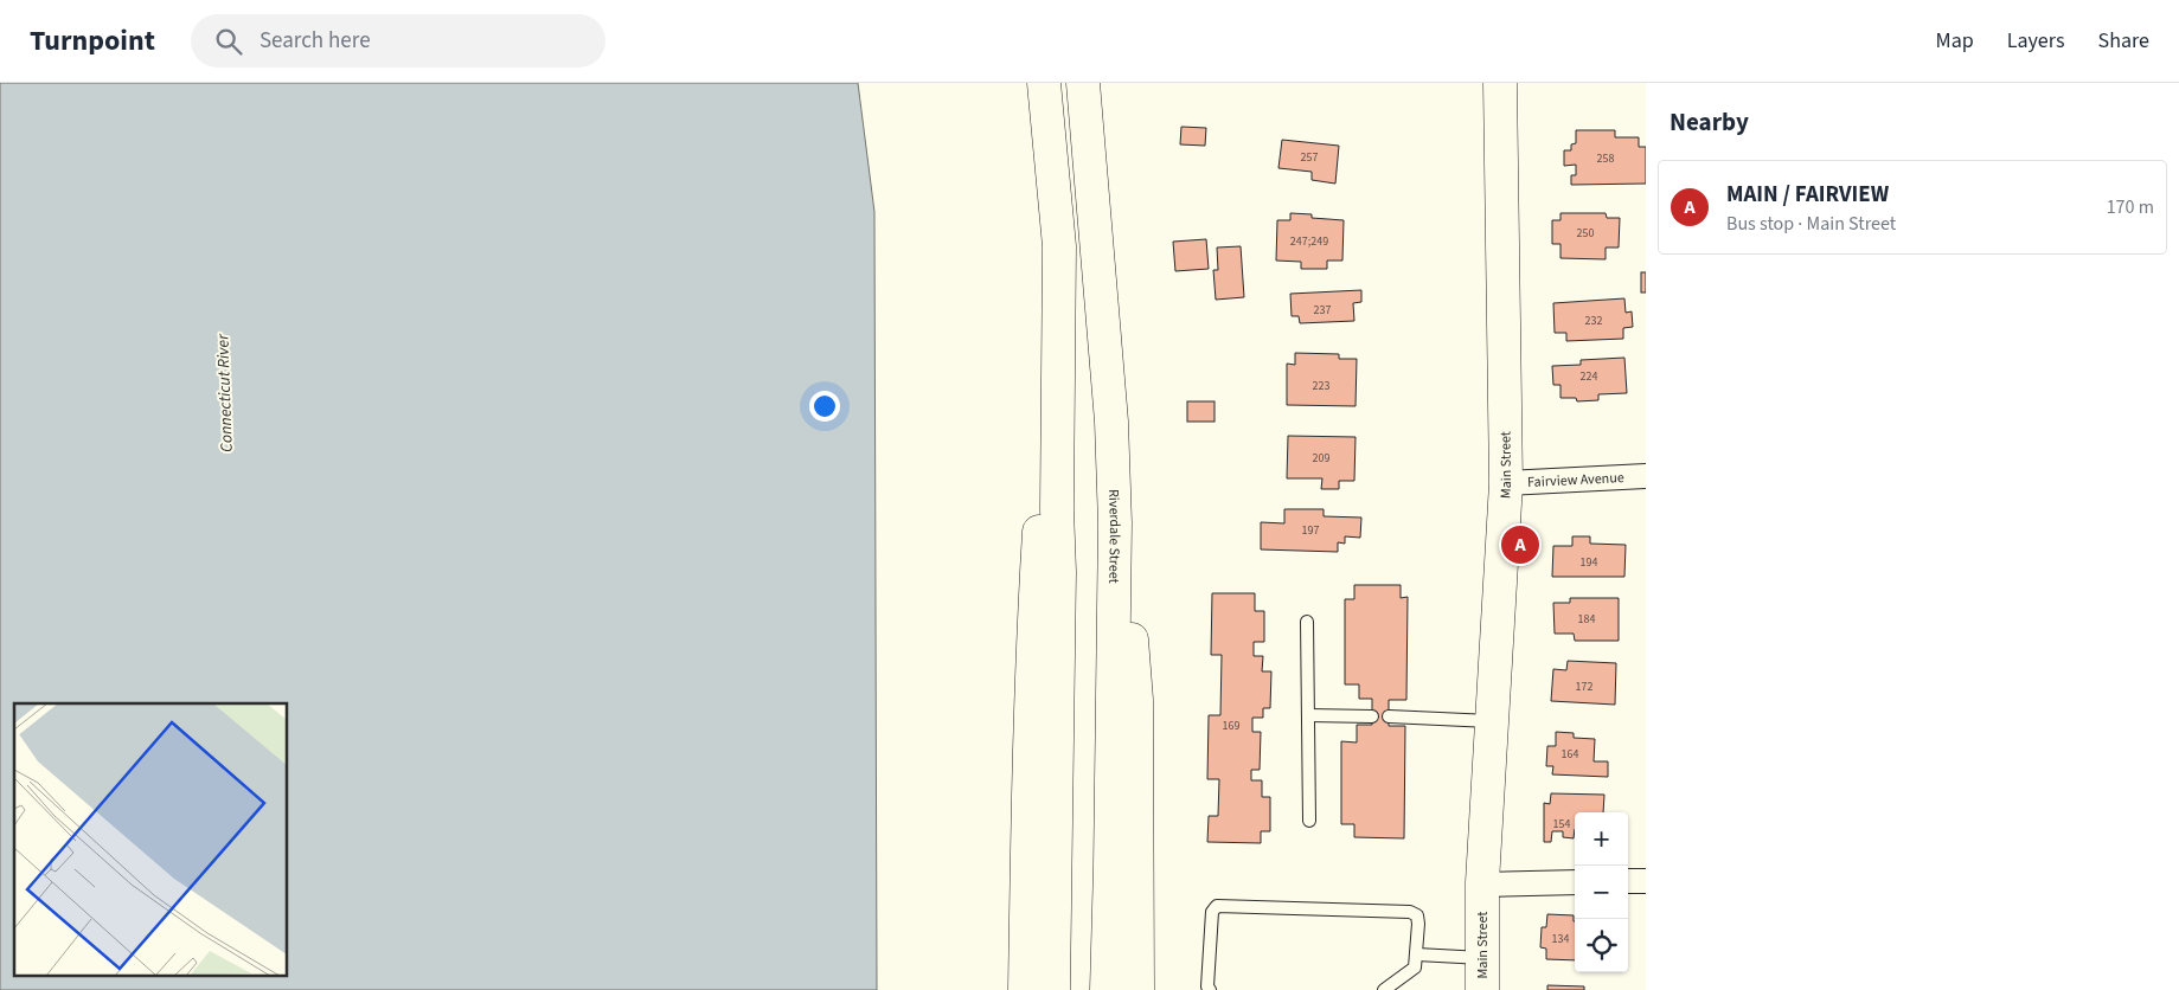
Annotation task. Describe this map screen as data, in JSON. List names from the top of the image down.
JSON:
{
  "streets": {
    "main road": ["Main Street", "Riverdale Street"],
    "street": ["Fairview Avenue"]
  },
  "crossings": [
    ["Main Street", "Fairview Avenue"]
  ],
  "water": ["Connecticut River"],
  "house_numbers": [
    "257",
    "258",
    "250",
    "247;249",
    "237",
    "232",
    "224",
    "223",
    "209",
    "197",
    "194",
    "184",
    "172",
    "169",
    "164",
    "154",
    "134"
  ],
  "page": {
    "header": "Turnpoint",
    "search": "Search here",
    "nav": ["Map", "Layers", "Share"],
    "heading": "Nearby",
    "list": [
      {
        "mark": "A",
        "name": "MAIN / FAIRVIEW",
        "note": "Bus stop · Main Street",
        "value": "170 m"
      }
    ],
    "pins": "A",
    "map_buttons": ["+", "−"]
  }
}
